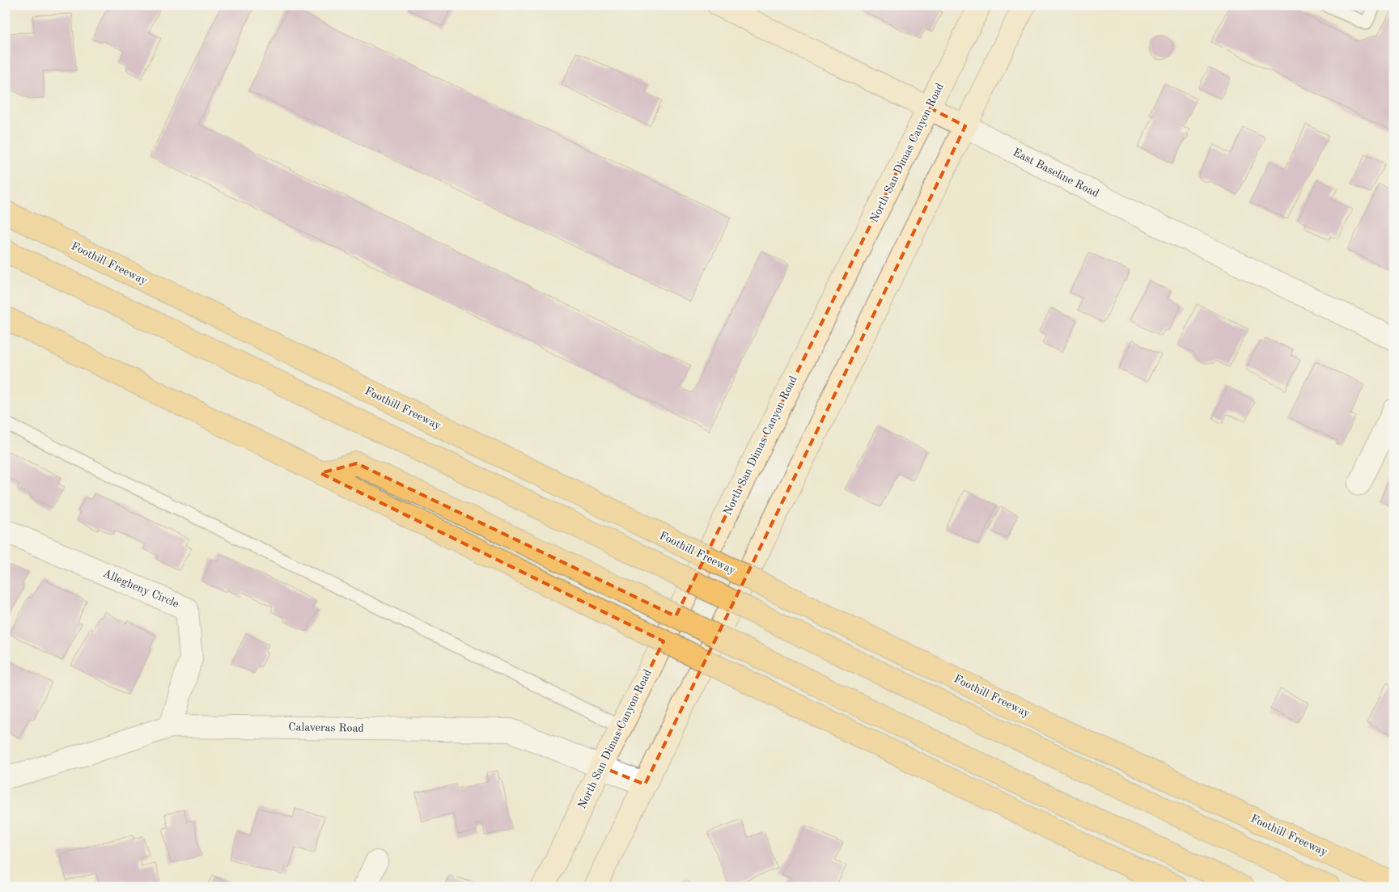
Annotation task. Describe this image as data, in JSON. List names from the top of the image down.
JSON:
{
  "streets": {
    "highway": ["Foothill Freeway"],
    "main road": ["North San Dimas Canyon Road", "East Baseline Road"],
    "street": ["Allegheny Circle", "Calaveras Road"]
  },
  "crossings": [
    ["North San Dimas Canyon Road", "East Baseline Road"],
    ["North San Dimas Canyon Road", "Calaveras Road"],
    ["Allegheny Circle", "Calaveras Road"]
  ]
}
